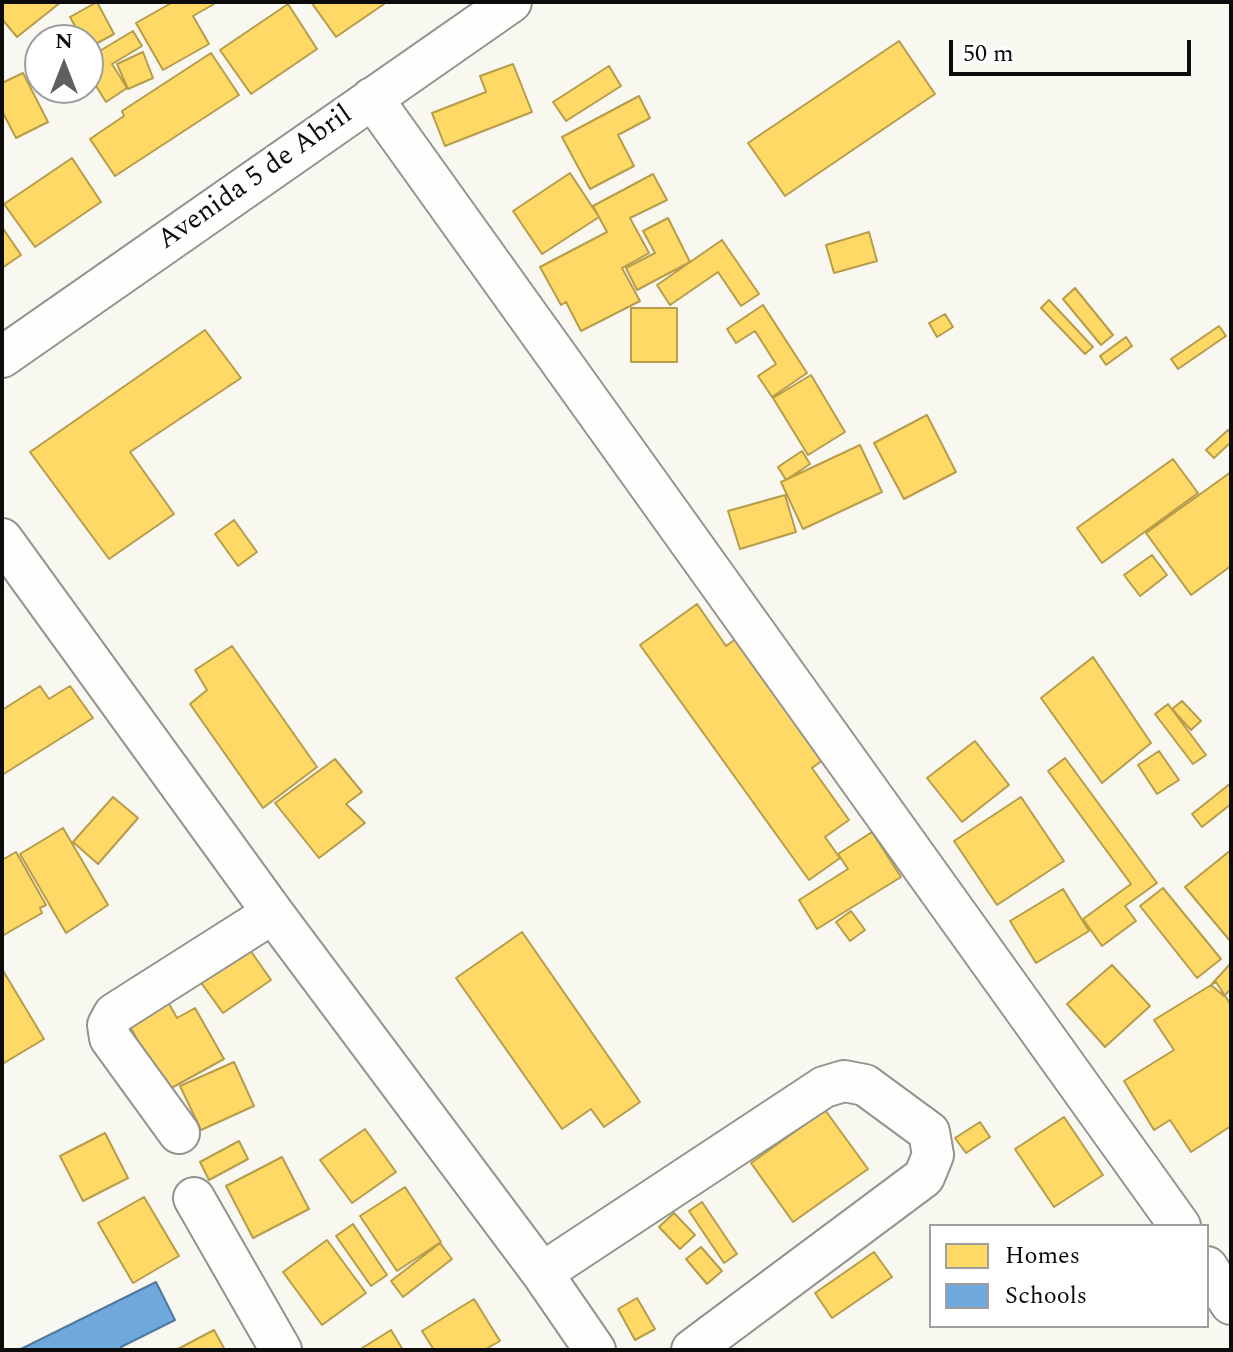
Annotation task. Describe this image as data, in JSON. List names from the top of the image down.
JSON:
{
  "streets": {
    "street": ["Avenida 5 de Abril"]
  },
  "legend": ["Homes", "Schools"],
  "scale_bar": "50 m",
  "north": "top"
}
